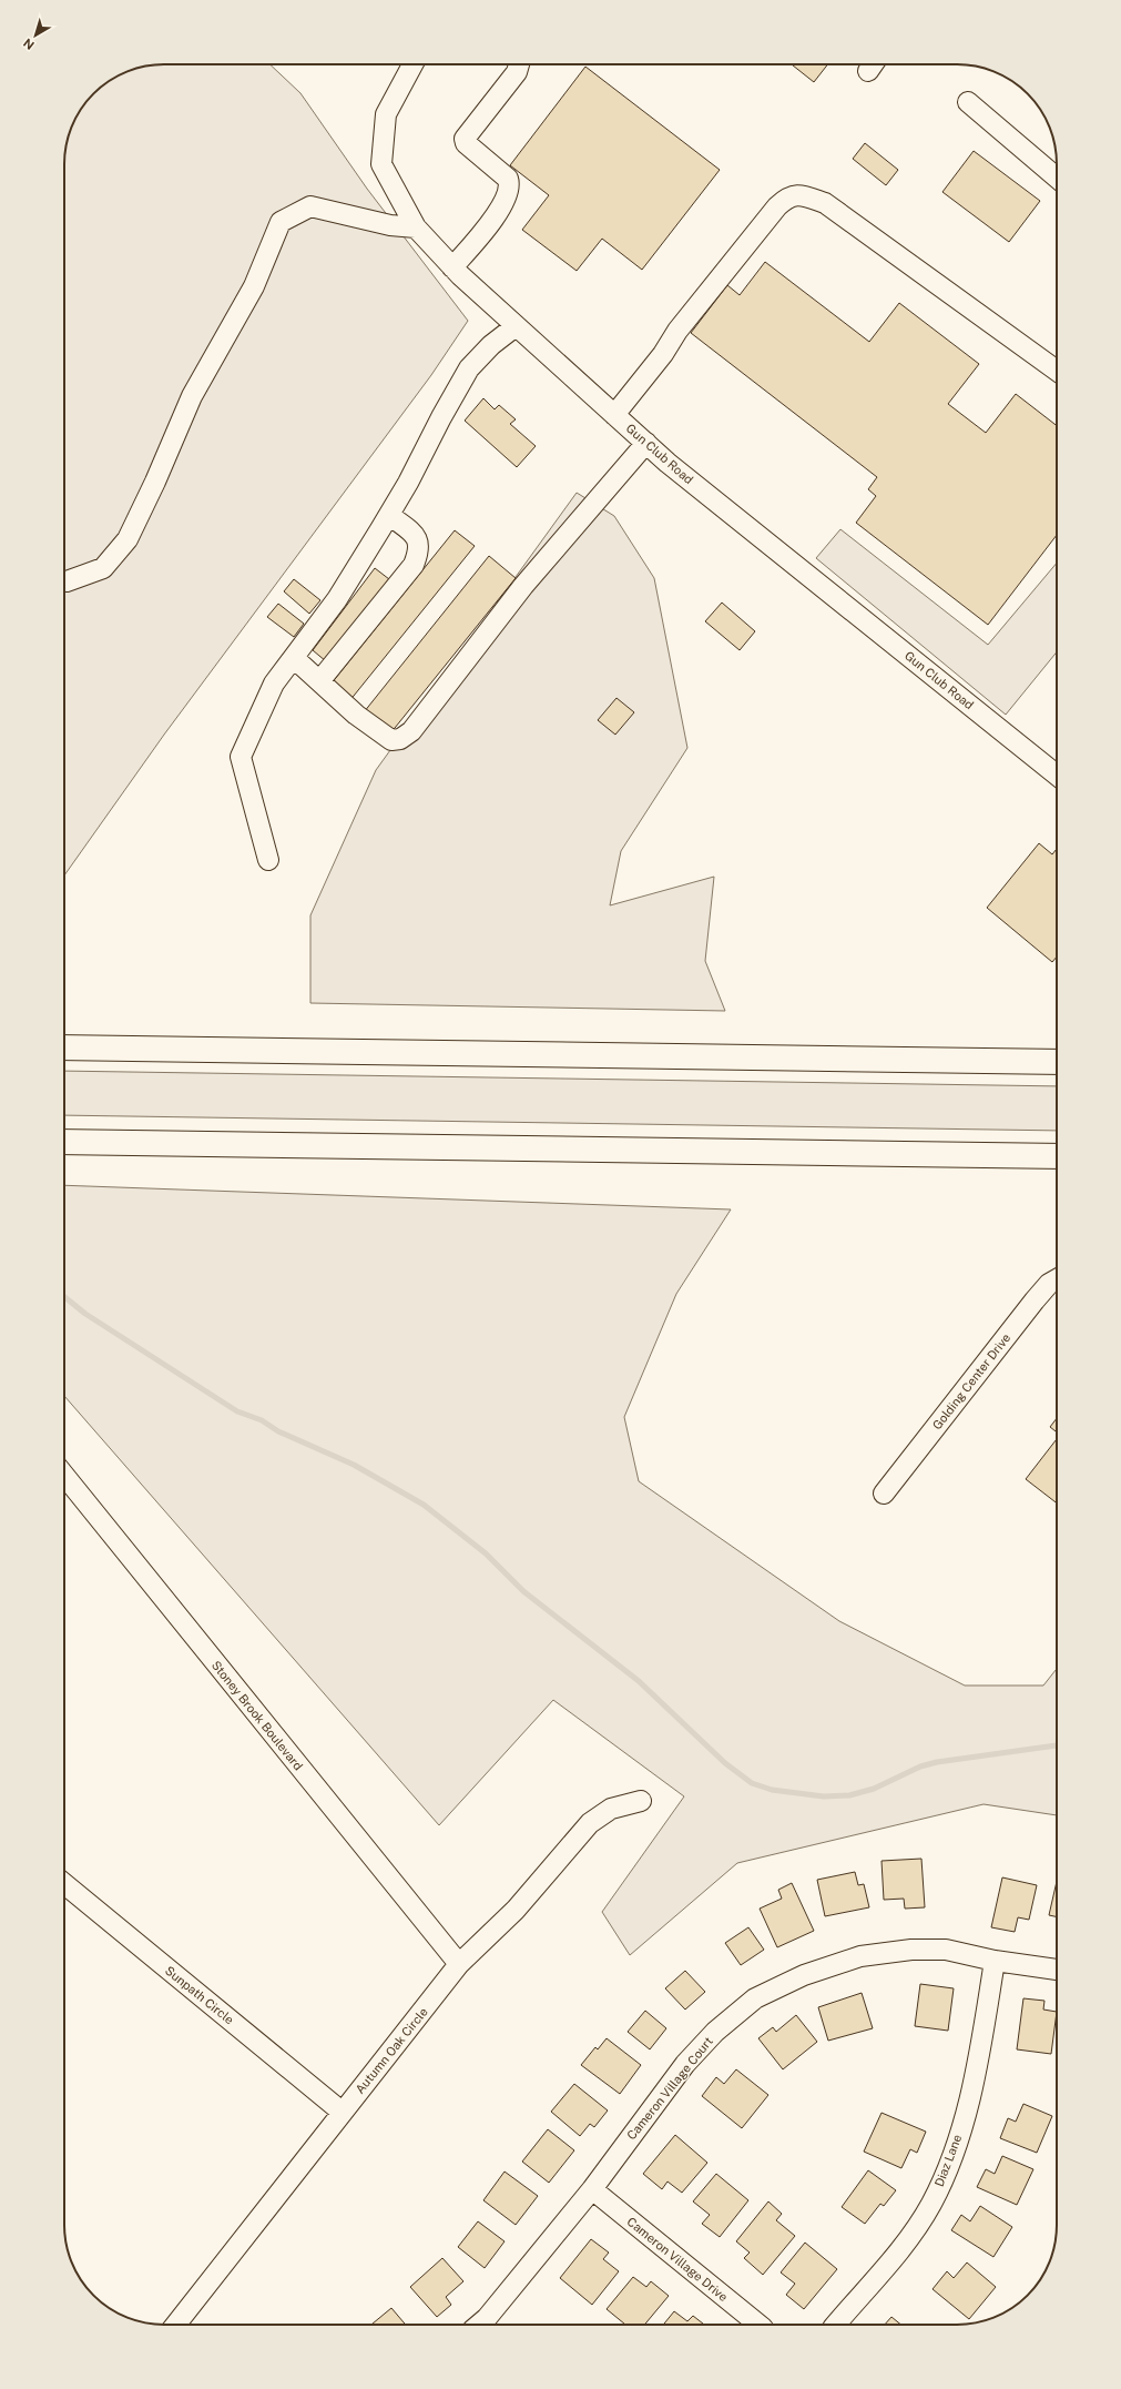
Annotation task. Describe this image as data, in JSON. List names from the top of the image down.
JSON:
{
  "streets": {
    "street": [
      "Gun Club Road",
      "Golding Center Drive",
      "Stoney Brook Boulevard",
      "Sunpath Circle",
      "Autumn Oak Circle",
      "Cameron Village Court",
      "Diaz Lane",
      "Cameron Village Drive"
    ]
  },
  "crossings": [
    ["Stoney Brook Boulevard", "Autumn Oak Circle"],
    ["Sunpath Circle", "Autumn Oak Circle"],
    ["Cameron Village Court", "Diaz Lane"],
    ["Cameron Village Court", "Cameron Village Drive"]
  ],
  "north": "bottom left"
}
